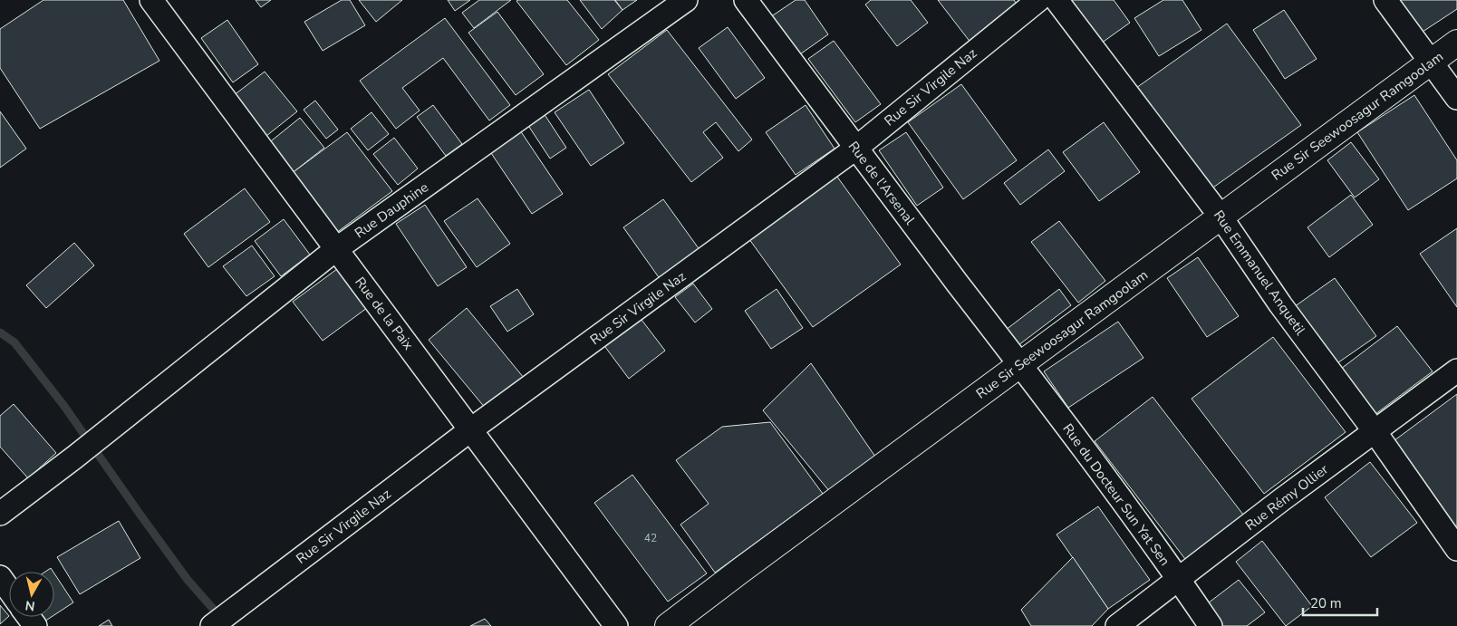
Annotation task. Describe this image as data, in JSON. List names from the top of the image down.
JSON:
{
  "streets": {
    "main road": ["Rue Sir Seewoosagur Ramgoolam"],
    "street": [
      "Rue Sir Virgile Naz",
      "Rue de l'Arsenal",
      "Rue Dauphine",
      "Rue Emmanuel Anquetil",
      "Rue de la Paix",
      "Rue du Docteur Sun Yat Sen",
      "Rue Rémy Ollier"
    ]
  },
  "crossings": [
    ["Rue Sir Virgile Naz", "Rue de l'Arsenal"],
    ["Rue Sir Virgile Naz", "Rue de la Paix"],
    ["Rue Sir Seewoosagur Ramgoolam", "Rue de l'Arsenal"],
    ["Rue Sir Seewoosagur Ramgoolam", "Rue Emmanuel Anquetil"],
    ["Rue Sir Seewoosagur Ramgoolam", "Rue du Docteur Sun Yat Sen"],
    ["Rue de l'Arsenal", "Rue du Docteur Sun Yat Sen"],
    ["Rue Dauphine", "Rue de la Paix"],
    ["Rue Emmanuel Anquetil", "Rue Rémy Ollier"],
    ["Rue du Docteur Sun Yat Sen", "Rue Rémy Ollier"]
  ],
  "house_numbers": ["42"],
  "scale_bar": "20 m",
  "north": "bottom"
}
